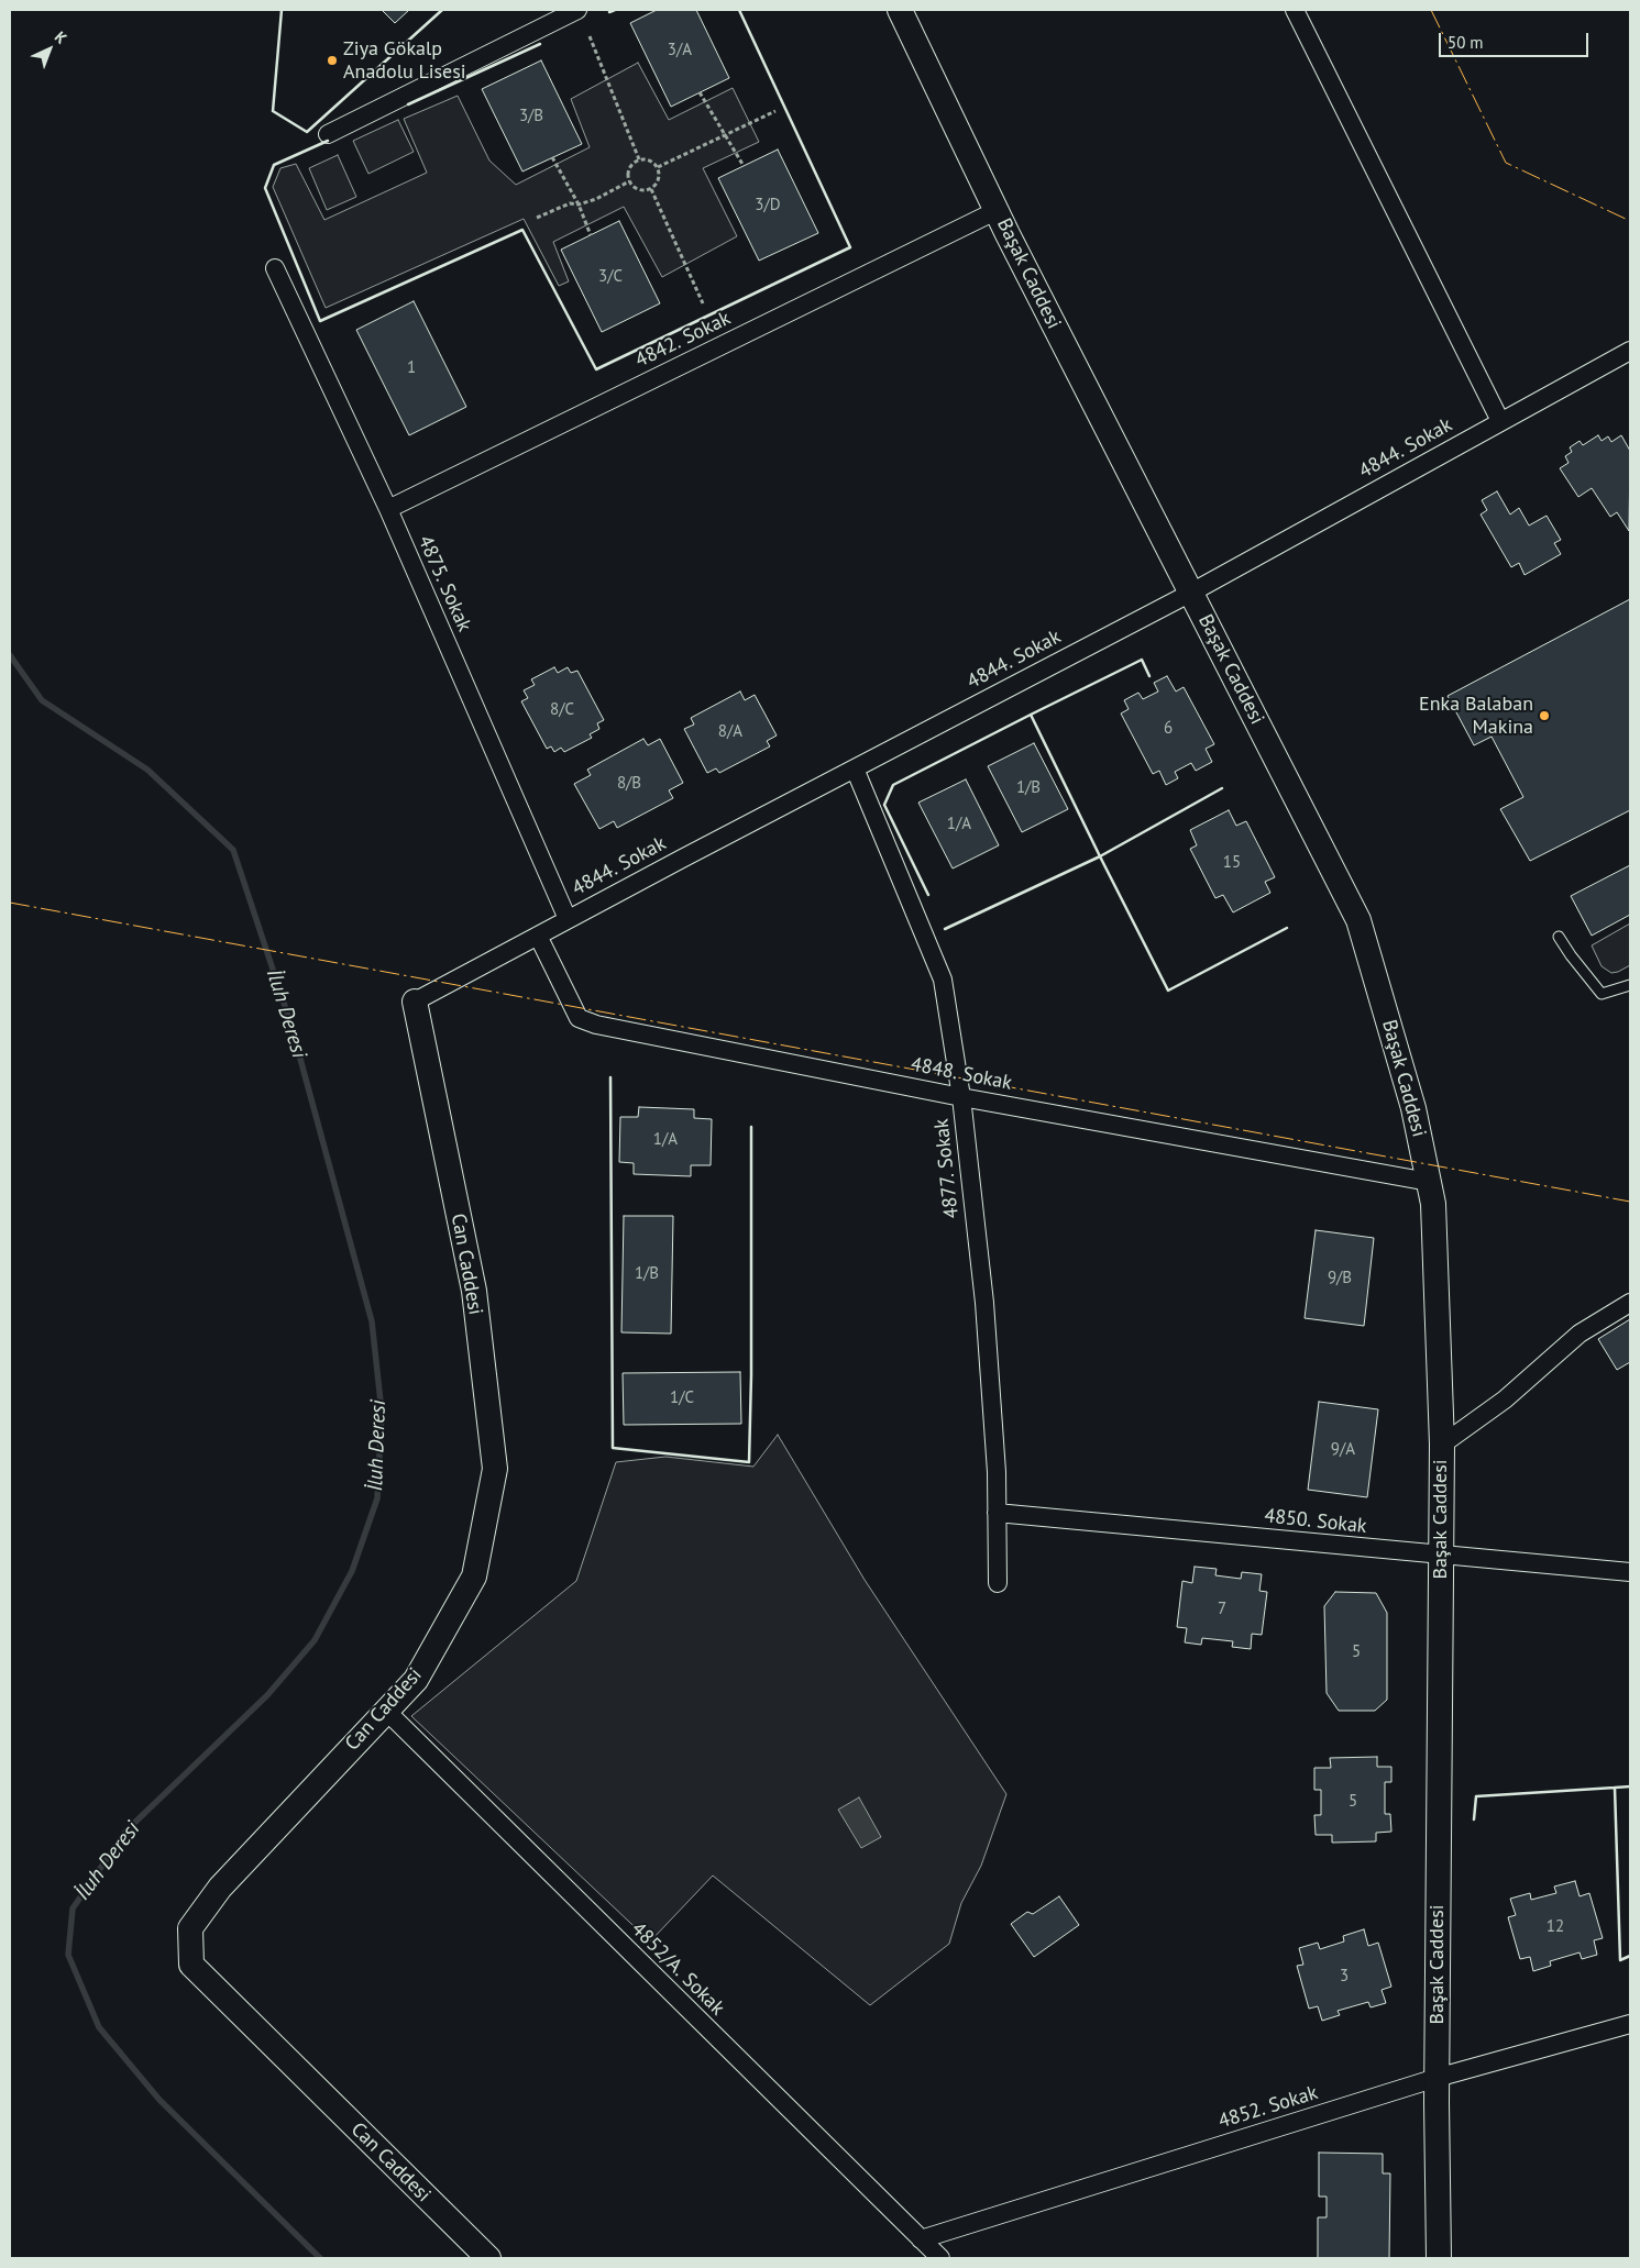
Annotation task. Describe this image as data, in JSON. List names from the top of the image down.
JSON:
{
  "streets": {
    "street": [
      "Başak Caddesi",
      "4842. Sokak",
      "4844. Sokak",
      "4875. Sokak",
      "4848. Sokak",
      "4877. Sokak",
      "Can Caddesi",
      "4850. Sokak",
      "4852/A. Sokak",
      "4852. Sokak"
    ]
  },
  "crossings": [
    ["Başak Caddesi", "4842. Sokak"],
    ["Başak Caddesi", "4844. Sokak"],
    ["Başak Caddesi", "4848. Sokak"],
    ["Başak Caddesi", "4850. Sokak"],
    ["Başak Caddesi", "4852. Sokak"],
    ["4842. Sokak", "4875. Sokak"],
    ["4844. Sokak", "4875. Sokak"],
    ["4844. Sokak", "4848. Sokak"],
    ["4844. Sokak", "4877. Sokak"],
    ["4844. Sokak", "Can Caddesi"],
    ["4848. Sokak", "4877. Sokak"],
    ["4877. Sokak", "4850. Sokak"],
    ["Can Caddesi", "4852/A. Sokak"],
    ["4852/A. Sokak", "4852. Sokak"]
  ],
  "water": ["İluh Deresi"],
  "places": ["Ziya Gökalp Anadolu Lisesi", "Enka Balaban Makina"],
  "house_numbers": [
    "3/A",
    "3/B",
    "3/D",
    "3/C",
    "1",
    "8/C",
    "6",
    "8/A",
    "8/B",
    "1/B",
    "1/A",
    "15",
    "1/A",
    "1/B",
    "9/B",
    "1/C",
    "9/A",
    "7",
    "5",
    "5",
    "12",
    "3"
  ],
  "scale_bar": "50 m",
  "north": "top right"
}
